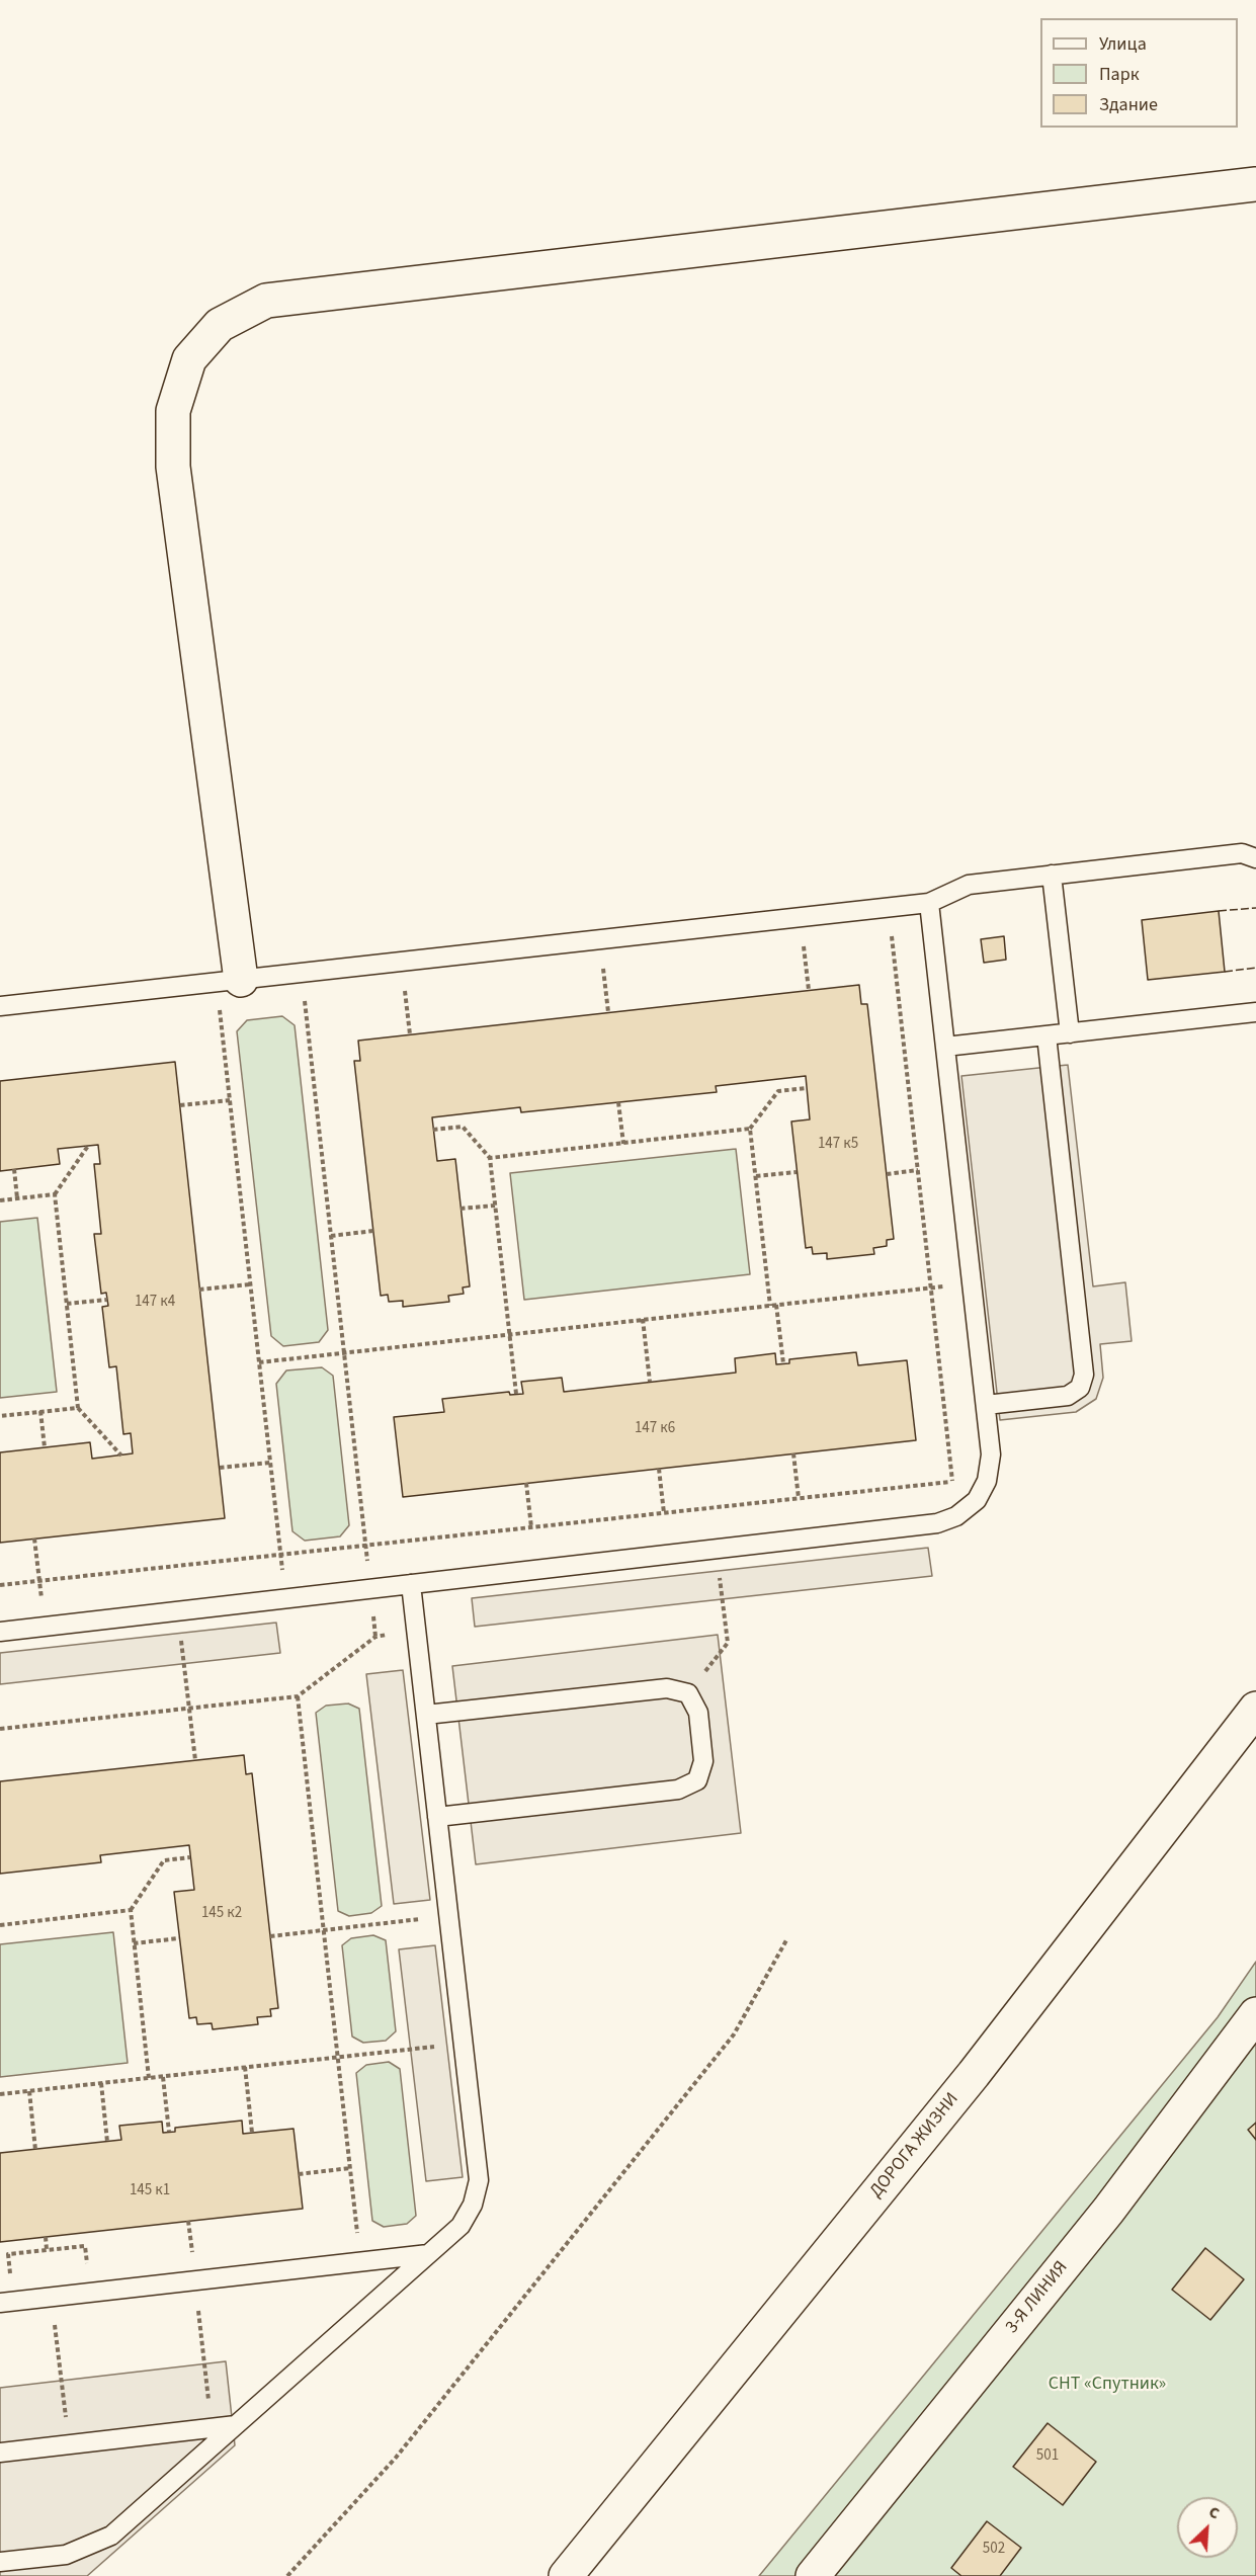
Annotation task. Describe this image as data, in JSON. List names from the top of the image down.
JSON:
{
  "streets": {
    "street": ["ДОРОГА ЖИЗНИ", "3-Я ЛИНИЯ"]
  },
  "parks": ["СНТ «Спутник»"],
  "house_numbers": [
    "147 к5",
    "147 к4",
    "147 к6",
    "145 к2",
    "145 к1",
    "501",
    "502"
  ],
  "legend": ["Улица", "Парк", "Здание"],
  "north": "top right"
}
